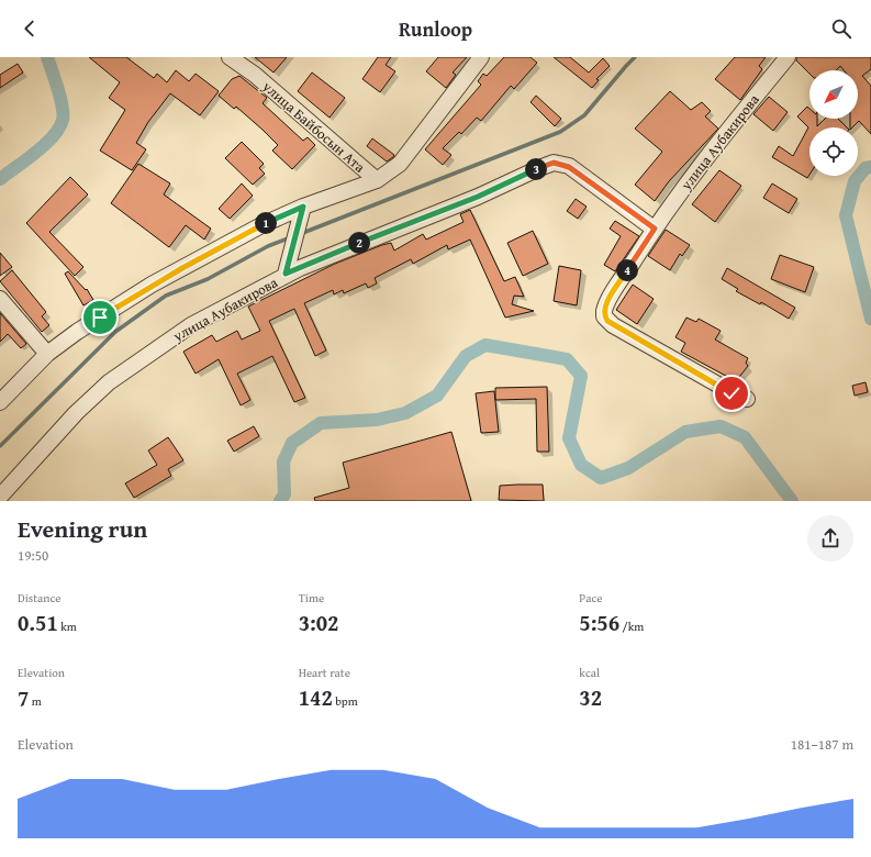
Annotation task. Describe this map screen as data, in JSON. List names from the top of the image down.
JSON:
{
  "streets": {
    "street": ["улица Байбосын Ата", "улица Аубакирова"]
  },
  "north": "bottom left",
  "page": {
    "header": "Runloop",
    "pins": [
      "3",
      "1",
      "2",
      "4"
    ],
    "heading": ["Evening run", "19:50"],
    "stats": [
      ["Distance", "0.51 km"],
      ["Time", "3:02"],
      ["Pace", "5:56 /km"],
      ["Elevation", "7 m"],
      ["Heart rate", "142 bpm"],
      ["kcal", "32"]
    ],
    "chart": ["Elevation", "181–187 m"]
  }
}
